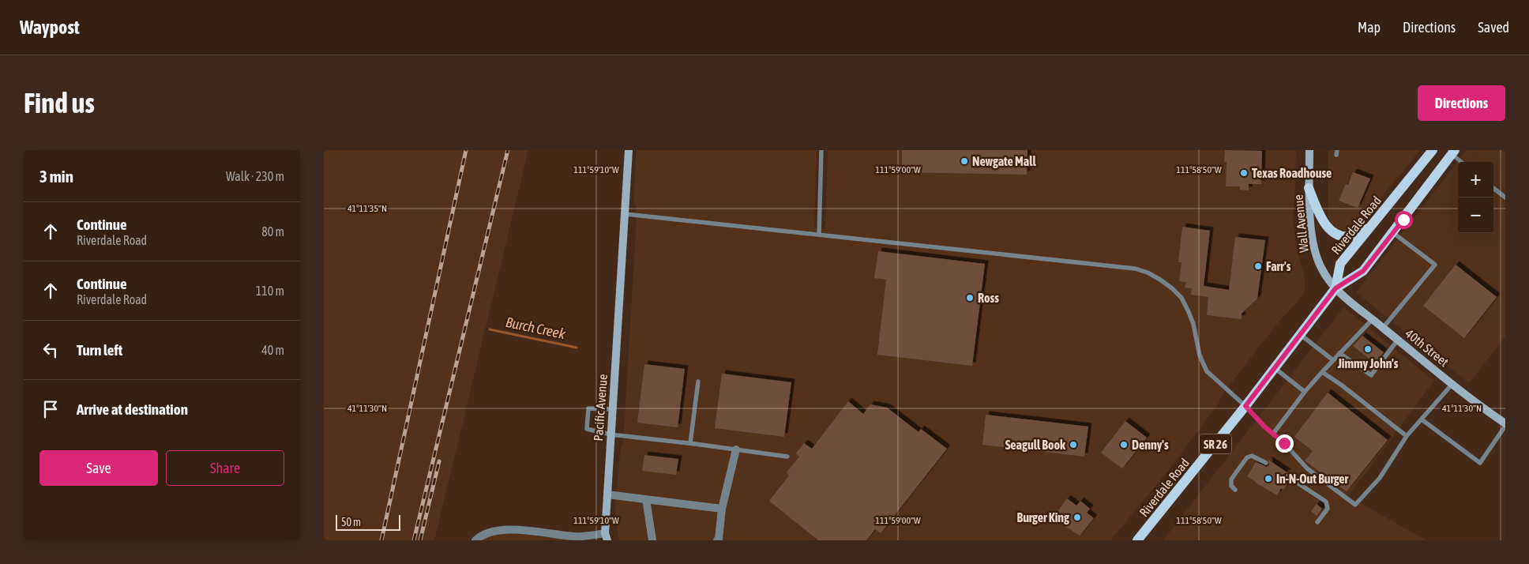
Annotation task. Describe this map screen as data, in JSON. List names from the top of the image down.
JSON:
{
  "streets": {
    "main road": ["Riverdale Road", "SR 26"],
    "street": ["Wall Avenue", "40th Street", "Pacific Avenue"]
  },
  "crossings": [
    ["Wall Avenue", "Riverdale Road"],
    ["Wall Avenue", "40th Street"],
    ["Wall Avenue", "SR 26"],
    ["Riverdale Road", "40th Street"],
    ["Riverdale Road", "SR 26"],
    ["40th Street", "SR 26"]
  ],
  "water": ["Burch Creek"],
  "places": [
    "Newgate Mall",
    "Texas Roadhouse",
    "Farr's",
    "Ross",
    "Jimmy John's",
    "Seagull Book",
    "Denny's",
    "In-N-Out Burger",
    "Burger King"
  ],
  "scale_bar": "50 m",
  "page": {
    "header": "Waypost",
    "nav": ["Map", "Directions", "Saved"],
    "buttons": [
      "Directions",
      ["Save", "Share"]
    ],
    "title": "Find us",
    "heading": ["3 min", "Walk · 230 m"],
    "map_buttons": ["+", "−"],
    "list": [
      ["Continue", "Riverdale Road", "80 m"],
      ["Continue", "Riverdale Road", "110 m"],
      ["Turn left", "40 m"],
      "Arrive at destination"
    ],
    "scale": "50 m"
  },
  "coordinates": [
    "111°59'10\"W",
    "111°59'00\"W",
    "111°58'50\"W",
    "41°11'35\"N",
    "41°11'30\"N"
  ]
}
